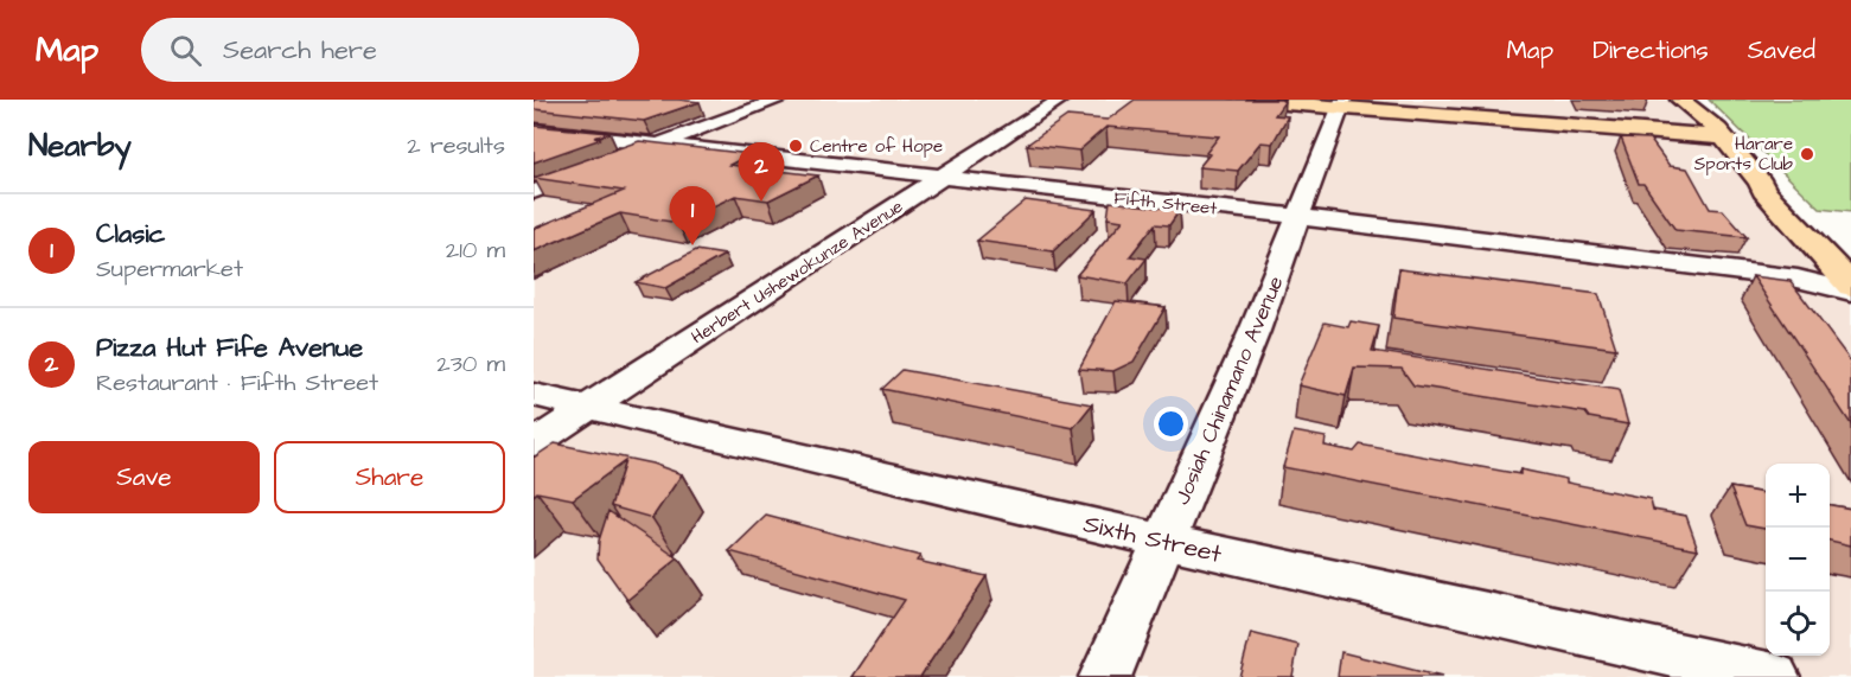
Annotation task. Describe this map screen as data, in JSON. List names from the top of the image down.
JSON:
{
  "streets": {
    "street": [
      "Fifth Street",
      "Herbert Ushewokunze Avenue",
      "Josiah Chinamano Avenue",
      "Sixth Street"
    ]
  },
  "crossings": [
    ["Fifth Street", "Herbert Ushewokunze Avenue"],
    ["Fifth Street", "Josiah Chinamano Avenue"],
    ["Herbert Ushewokunze Avenue", "Sixth Street"],
    ["Josiah Chinamano Avenue", "Sixth Street"]
  ],
  "places": ["Centre of Hope", "Harare Sports Club"],
  "page": {
    "header": "Map",
    "search": "Search here",
    "nav": ["Map", "Directions", "Saved"],
    "heading": ["Nearby", "2 results"],
    "pins": ["2", "1"],
    "list": [
      {
        "mark": "1",
        "name": "Clasic",
        "note": "Supermarket",
        "value": "210 m"
      },
      {
        "mark": "2",
        "name": "Pizza Hut Fife Avenue",
        "note": "Restaurant · Fifth Street",
        "value": "230 m"
      }
    ],
    "buttons": ["Save", "Share"],
    "map_buttons": ["+", "−"]
  }
}
